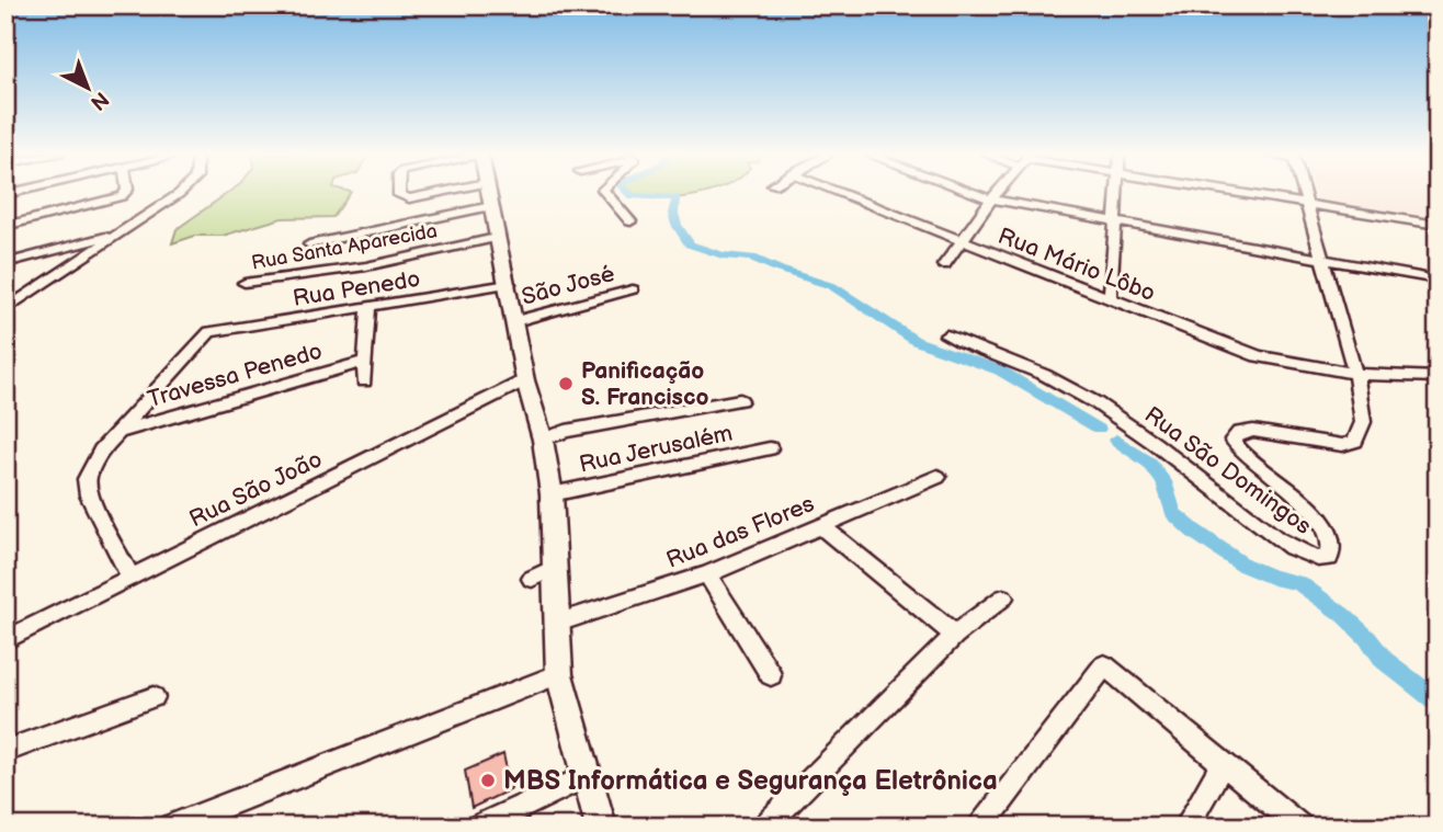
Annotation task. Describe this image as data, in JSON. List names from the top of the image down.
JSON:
{
  "streets": {
    "street": [
      "Rua Santa Aparecida",
      "Rua Mário Lôbo",
      "São José",
      "Rua Penedo",
      "Travessa Penedo",
      "Rua Jerusalém",
      "Rua São Domingos",
      "Rua São João",
      "Rua das Flores"
    ]
  },
  "crossings": [
    ["Rua Mário Lôbo", "Rua São Domingos"],
    ["Rua Penedo", "Travessa Penedo"]
  ],
  "places": ["Panificação S. Francisco", "MBS Informática e Segurança Eletrônica"],
  "north": "bottom right"
}
